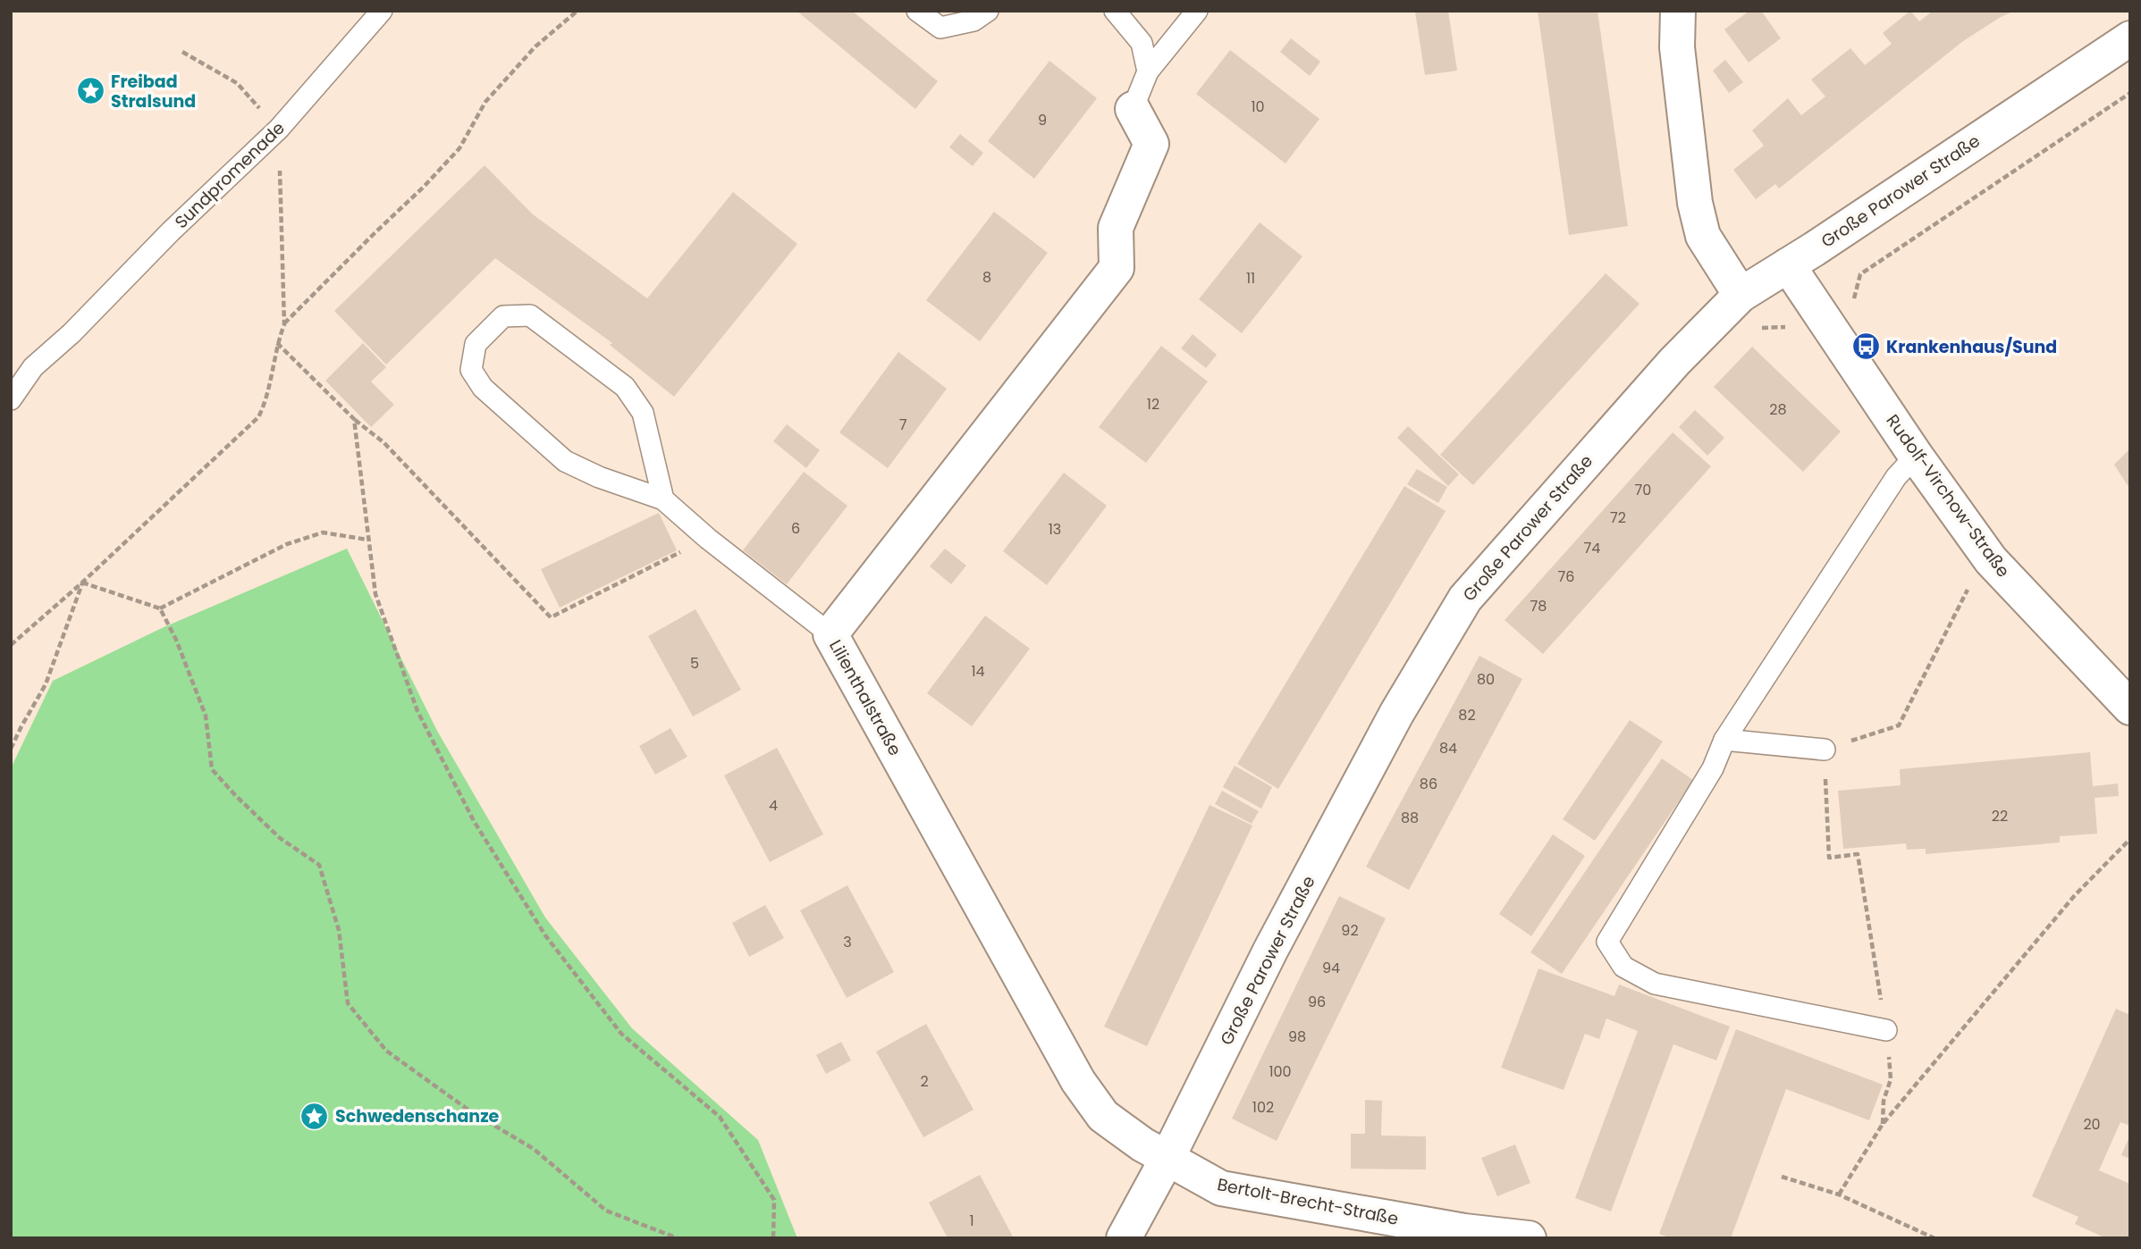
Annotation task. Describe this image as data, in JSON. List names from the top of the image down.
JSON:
{
  "streets": {
    "street": [
      "Große Parower Straße",
      "Rudolf-Virchow-Straße",
      "Lilienthalstraße",
      "Bertolt-Brecht-Straße"
    ],
    "lane": ["Sundpromenade"]
  },
  "crossings": [
    ["Große Parower Straße", "Rudolf-Virchow-Straße"],
    ["Große Parower Straße", "Lilienthalstraße"],
    ["Große Parower Straße", "Bertolt-Brecht-Straße"],
    ["Lilienthalstraße", "Bertolt-Brecht-Straße"]
  ],
  "places": {
    "place": ["Freibad Stralsund", "Schwedenschanze"],
    "bus stop": ["Krankenhaus/Sund"]
  },
  "house_numbers": [
    "10",
    "9",
    "8",
    "11",
    "12",
    "28",
    "7",
    "70",
    "72",
    "6",
    "13",
    "74",
    "76",
    "78",
    "5",
    "14",
    "80",
    "82",
    "84",
    "86",
    "4",
    "22",
    "88",
    "92",
    "3",
    "94",
    "96",
    "98",
    "100",
    "2",
    "102",
    "20",
    "1"
  ]
}
